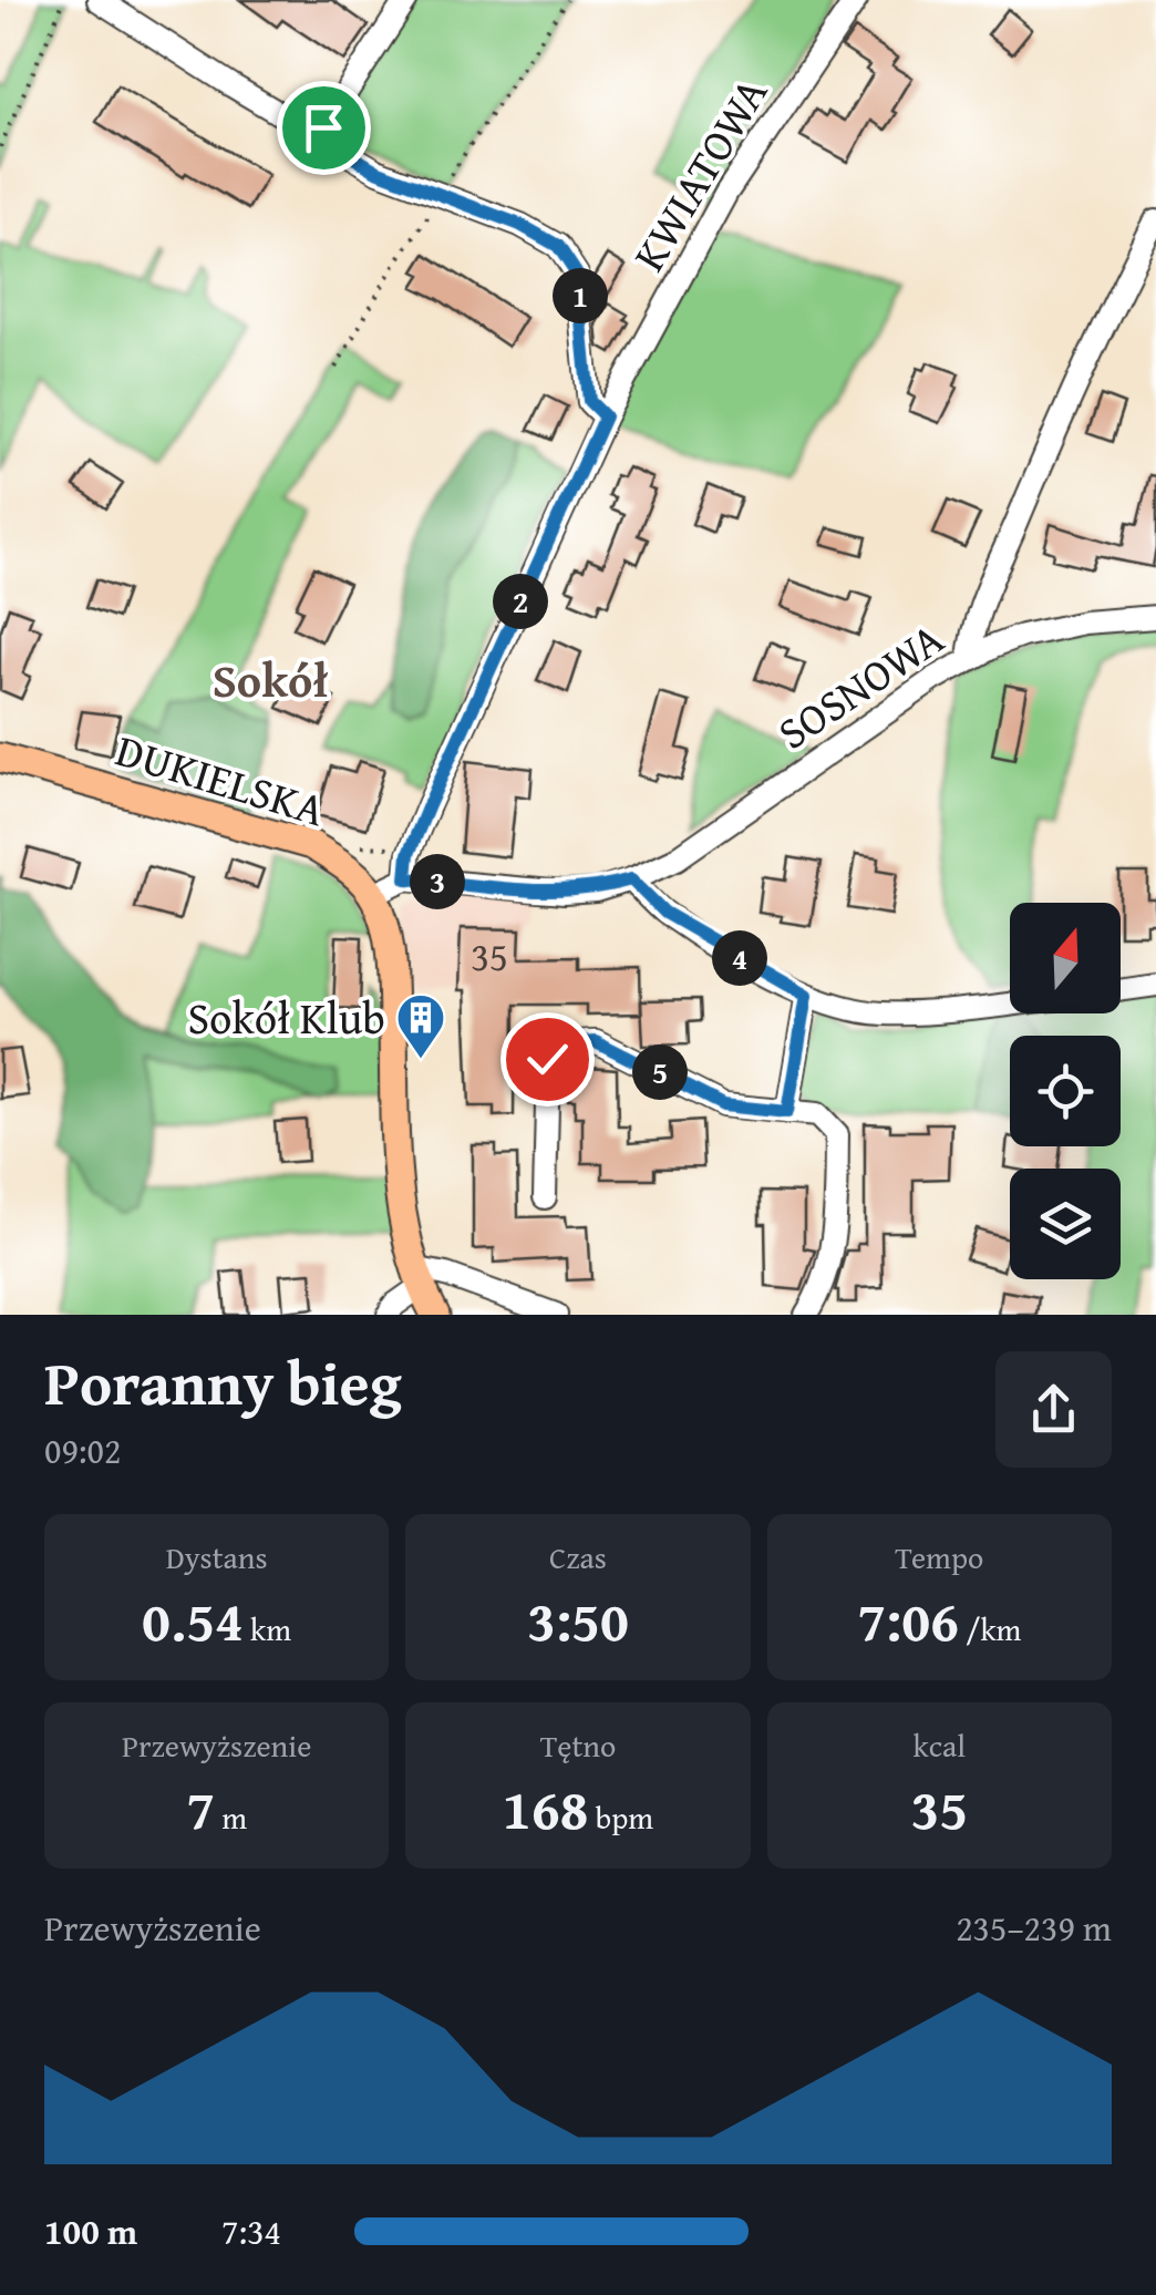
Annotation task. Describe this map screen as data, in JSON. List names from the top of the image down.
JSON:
{
  "streets": {
    "main road": ["DUKIELSKA"],
    "street": ["KWIATOWA", "SOSNOWA"]
  },
  "crossings": [
    ["KWIATOWA", "SOSNOWA"]
  ],
  "districts": ["Sokół"],
  "places": {
    "building": ["Sokół Klub"]
  },
  "house_numbers": ["35"],
  "north": "top",
  "page": {
    "pins": [
      "1",
      "2",
      "3",
      "4",
      "5"
    ],
    "heading": ["Poranny bieg", "09:02"],
    "stats": [
      ["Dystans", "0.54 km"],
      ["Czas", "3:50"],
      ["Tempo", "7:06 /km"],
      ["Przewyższenie", "7 m"],
      ["Tętno", "168 bpm"],
      ["kcal", "35"]
    ],
    "chart": ["Przewyższenie", "235–239 m"],
    "list": [
      {
        "name": "100 m",
        "note": "7:34"
      }
    ]
  }
}
